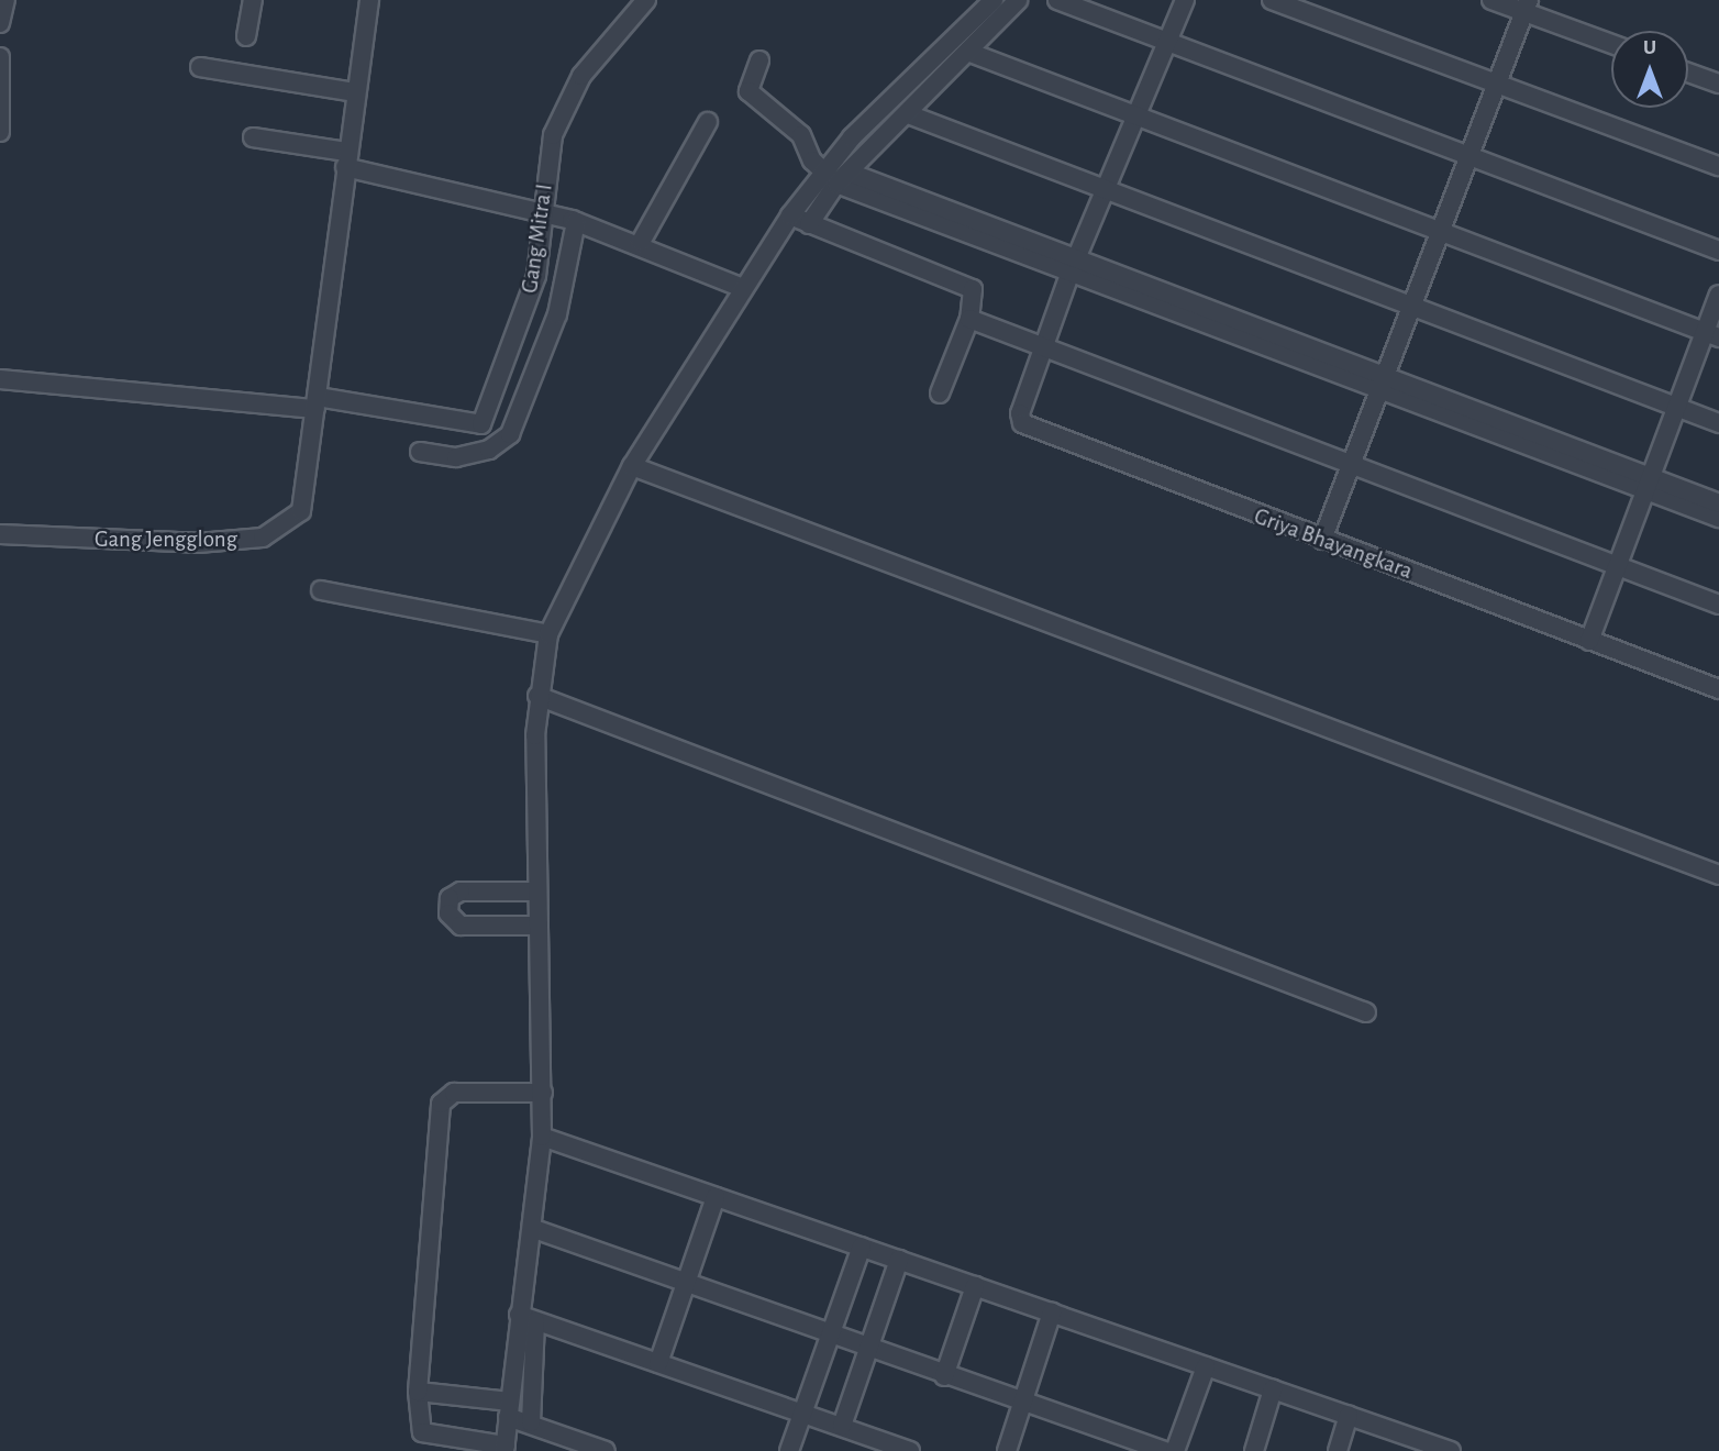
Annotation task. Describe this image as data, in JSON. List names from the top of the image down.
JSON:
{
  "streets": {
    "street": ["Gang Mitra I", "Gang Jengglong", "Griya Bhayangkara"]
  },
  "crossings": [
    ["Gang Mitra I", "Gang Jengglong"]
  ],
  "north": "top"
}
